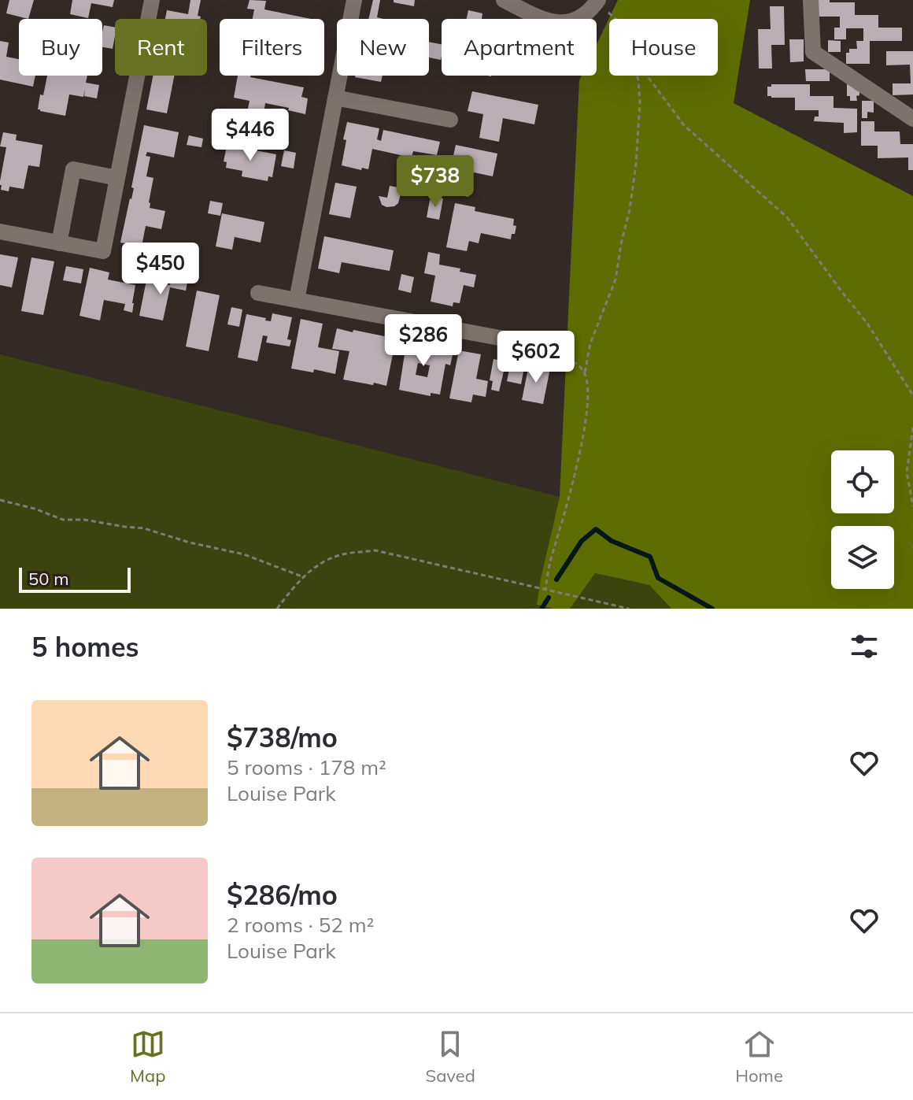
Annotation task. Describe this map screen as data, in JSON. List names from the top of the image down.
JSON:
{
  "scale_bar": "50 m",
  "page": {
    "chip": [
      "Buy",
      "Rent",
      "Filters",
      "New",
      "Apartment",
      "House"
    ],
    "price": [
      "$446",
      "$738",
      "$450",
      "$286",
      "$602"
    ],
    "scale": "50 m",
    "heading": "5 homes",
    "list": [
      {
        "name": "$738/mo",
        "note": "5 rooms · 178 m² · Louise Park"
      },
      {
        "name": "$286/mo",
        "note": "2 rooms · 52 m² · Louise Park"
      }
    ],
    "tabs": ["Map", "Saved", "Home"]
  }
}
